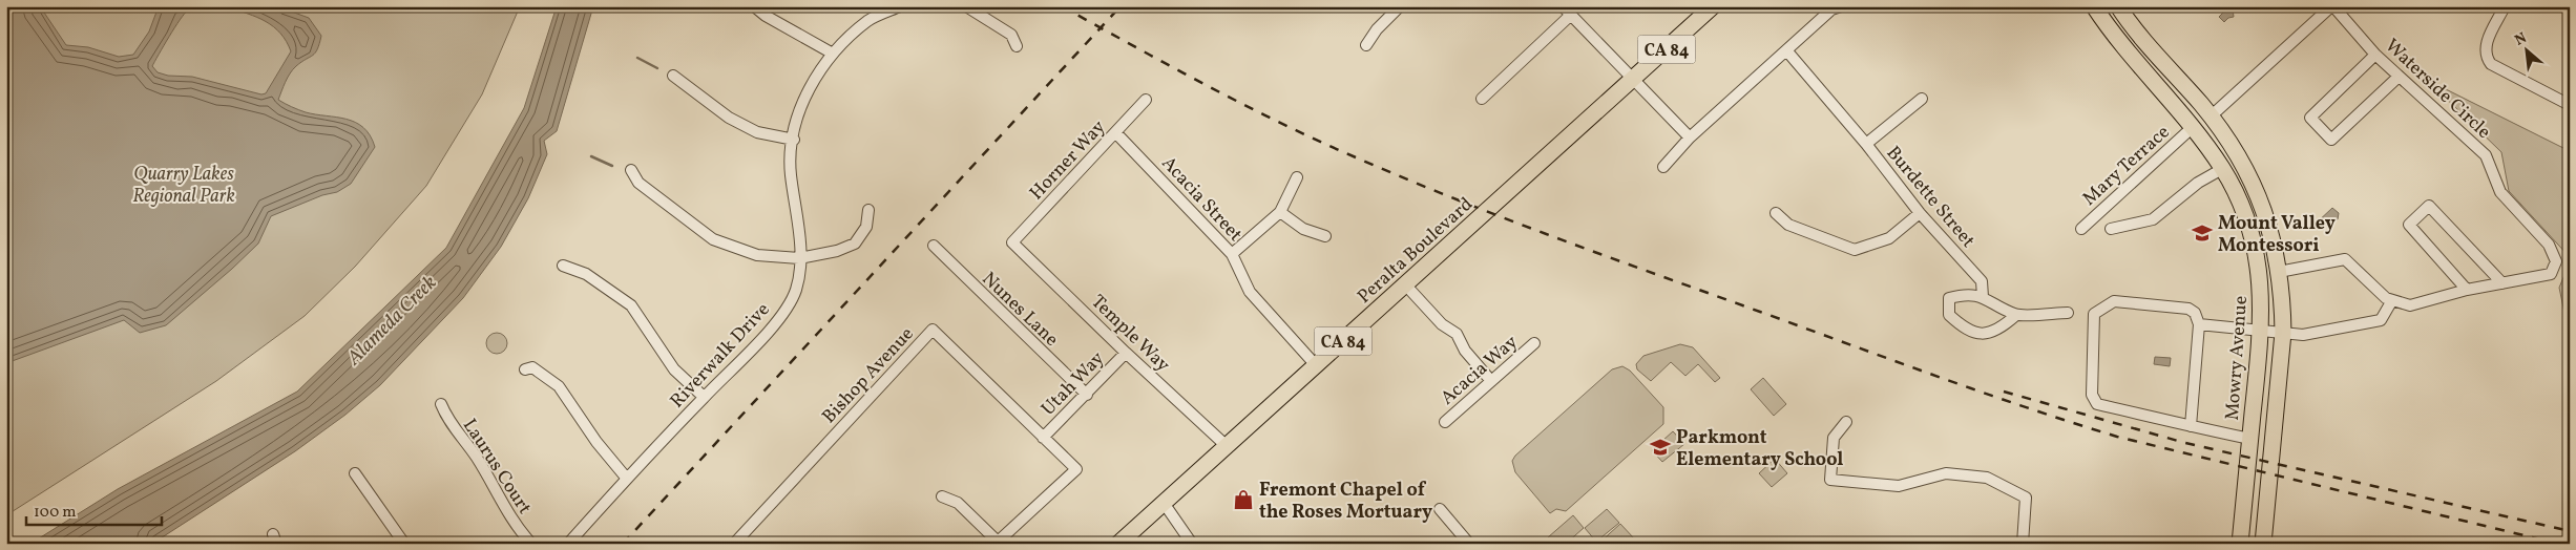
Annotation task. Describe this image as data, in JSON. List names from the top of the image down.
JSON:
{
  "streets": {
    "main road": ["CA 84", "Peralta Boulevard", "Mowry Avenue"],
    "street": [
      "Waterside Circle",
      "Horner Way",
      "Mary Terrace",
      "Burdette Street",
      "Acacia Street",
      "Nunes Lane",
      "Temple Way",
      "Riverwalk Drive",
      "Acacia Way",
      "Bishop Avenue",
      "Utah Way",
      "Laurus Court"
    ]
  },
  "crossings": [
    ["Horner Way", "Acacia Street"],
    ["Horner Way", "Temple Way"],
    ["Mary Terrace", "Mowry Avenue"],
    ["Acacia Street", "Peralta Boulevard"],
    ["Peralta Boulevard", "Temple Way"],
    ["Nunes Lane", "Utah Way"],
    ["Temple Way", "Utah Way"],
    ["Bishop Avenue", "Utah Way"]
  ],
  "water": ["Alameda Creek"],
  "parks": ["Quarry Lakes Regional Park"],
  "places": {
    "school or university": ["Mount Valley Montessori", "Parkmont Elementary School"],
    "shop": ["Fremont Chapel of the Roses Mortuary"]
  },
  "scale_bar": "100 m",
  "north": "top left"
}
